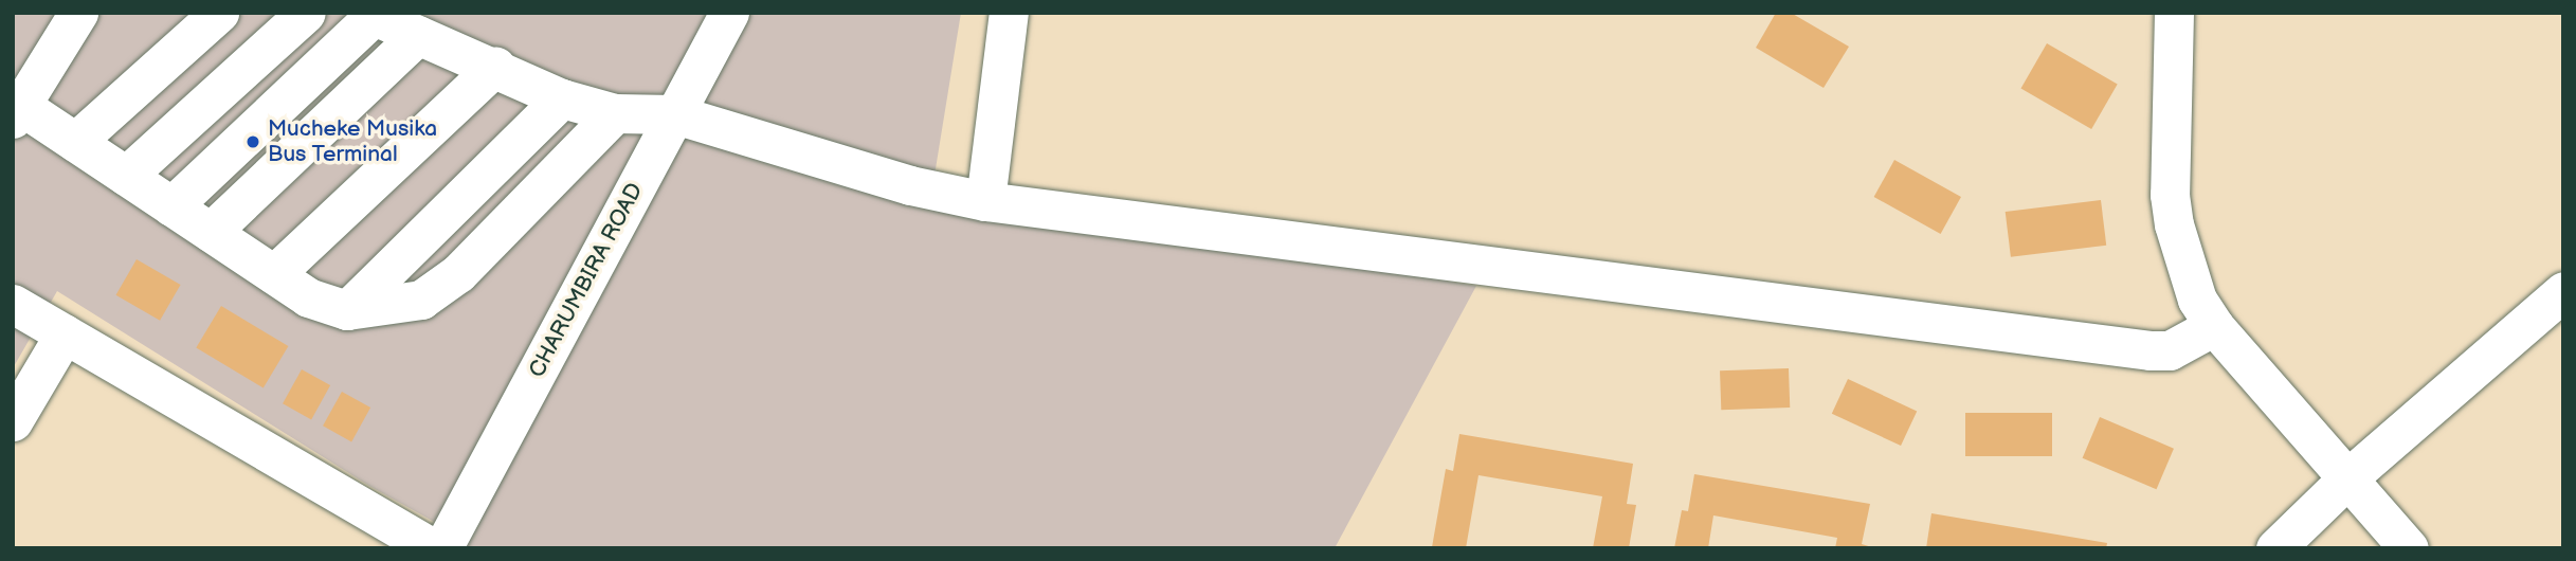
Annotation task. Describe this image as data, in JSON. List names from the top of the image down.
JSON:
{
  "streets": {
    "street": ["CHARUMBIRA ROAD"]
  },
  "places": ["Mucheke Musika Bus Terminal"]
}
